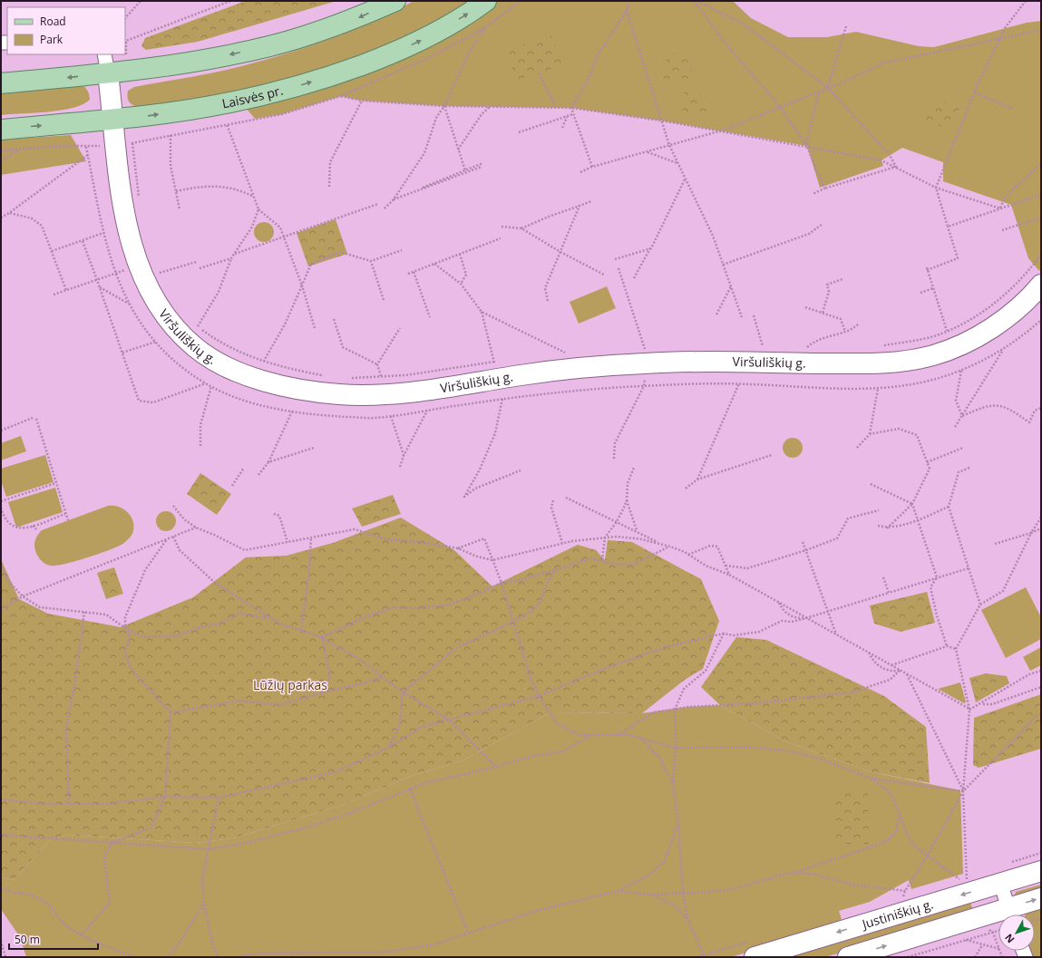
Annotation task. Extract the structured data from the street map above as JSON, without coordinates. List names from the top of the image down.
{
  "streets": {
    "main road": ["Laisvės pr.", "Viršuliškių g.", "Justiniškių g."]
  },
  "crossings": [
    ["Laisvės pr.", "Viršuliškių g."]
  ],
  "parks": ["Lūžių parkas"],
  "legend": ["Road", "Park"],
  "scale_bar": "50 m",
  "north": "bottom left"
}
